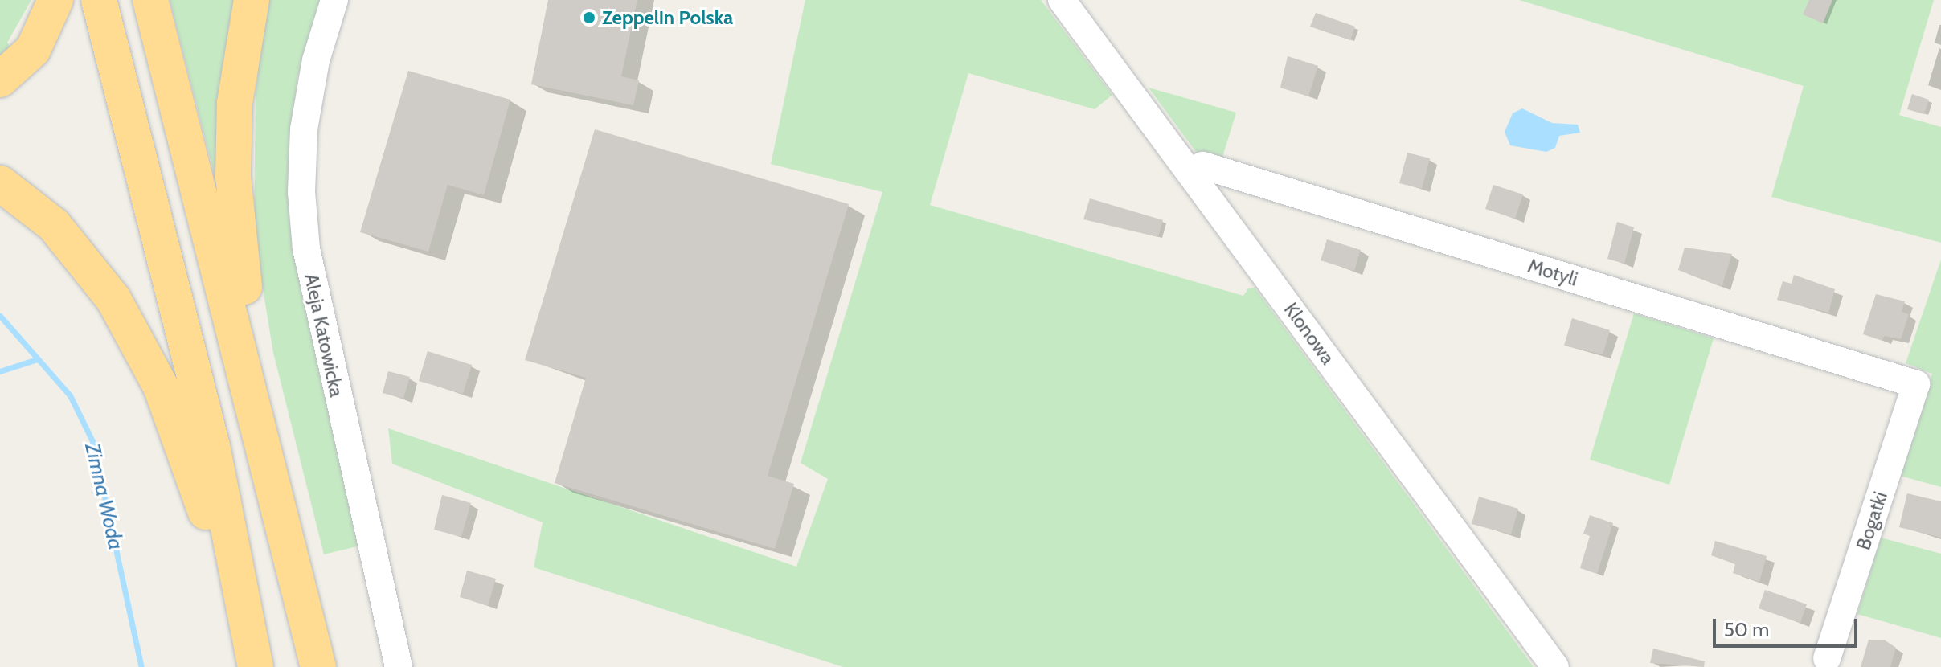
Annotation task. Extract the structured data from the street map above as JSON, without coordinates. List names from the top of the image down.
{
  "streets": {
    "street": [
      "Motyli",
      "Klonowa",
      "Aleja Katowicka",
      "Bogatki"
    ]
  },
  "crossings": [
    ["Motyli", "Klonowa"],
    ["Motyli", "Bogatki"]
  ],
  "water": ["Zimna Woda"],
  "places": ["Zeppelin Polska"],
  "scale_bar": "50 m"
}
